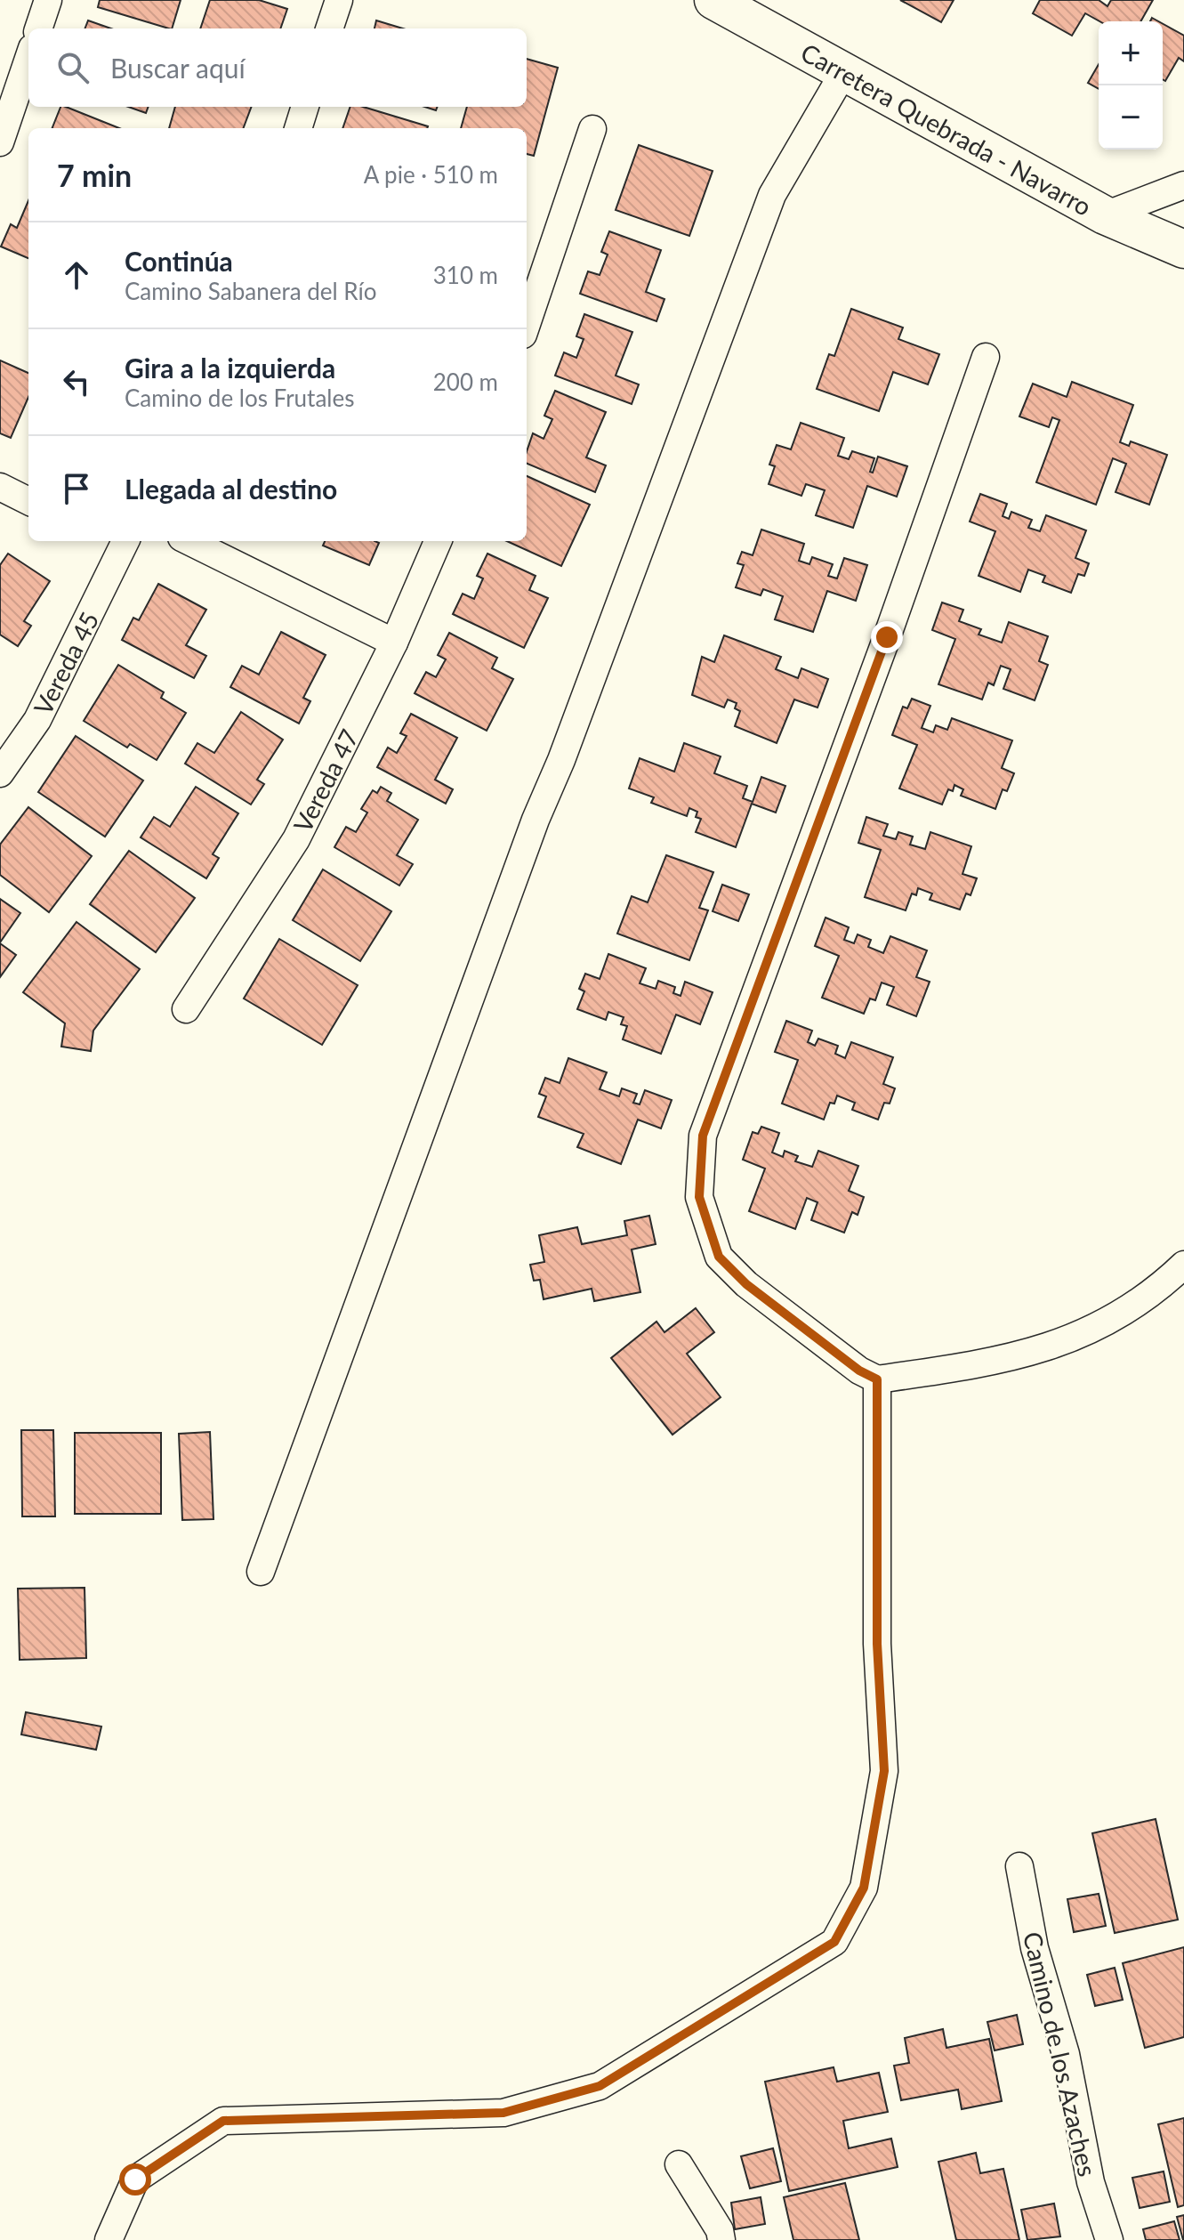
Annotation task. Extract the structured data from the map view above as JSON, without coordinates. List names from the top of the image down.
{
  "streets": {
    "street": [
      "Carretera Quebrada - Navarro",
      "Vereda 45",
      "Vereda 47",
      "Camino de los Azaches"
    ]
  },
  "page": {
    "map_buttons": ["+", "−"],
    "search": "Buscar aquí",
    "heading": ["7 min", "A pie · 510 m"],
    "list": [
      ["Continúa", "Camino Sabanera del Río", "310 m"],
      ["Gira a la izquierda", "Camino de los Frutales", "200 m"],
      "Llegada al destino"
    ]
  }
}
